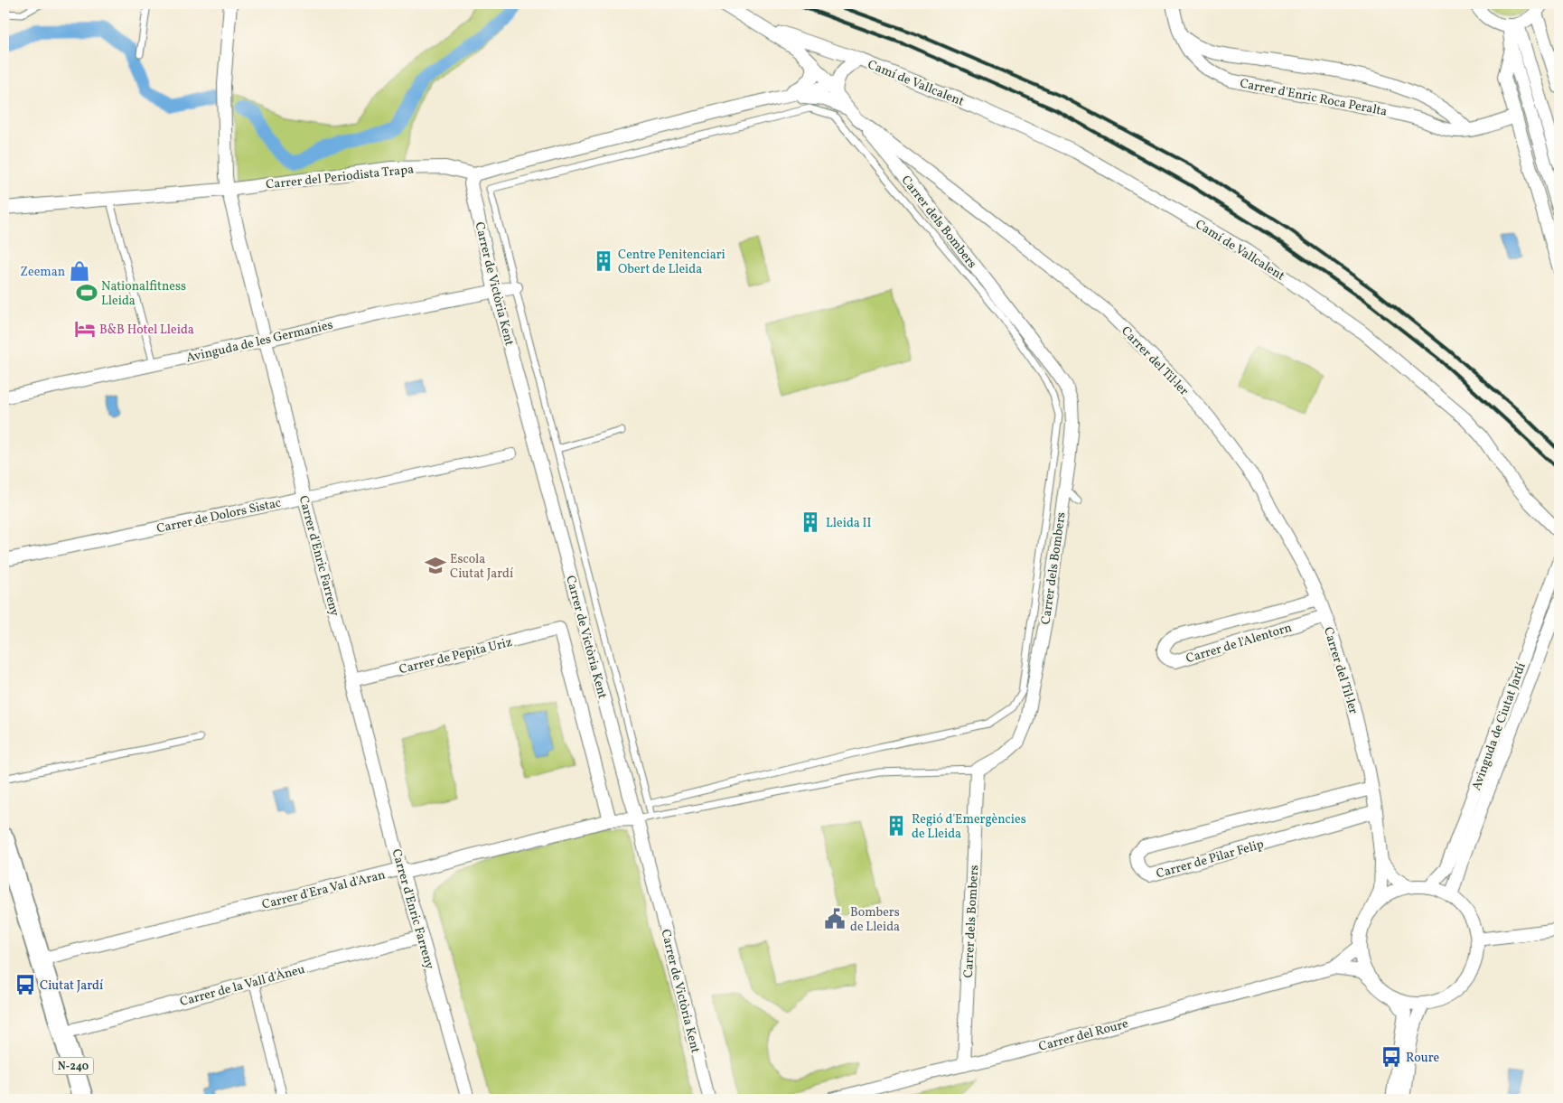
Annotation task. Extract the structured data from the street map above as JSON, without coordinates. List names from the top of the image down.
{
  "streets": {
    "main road": ["N-240"],
    "street": [
      "Camí de Vallcalent",
      "Carrer d'Enric Roca Peralta",
      "Carrer del Periodista Trapa",
      "Carrer dels Bombers",
      "Carrer de Victòria Kent",
      "Avinguda de les Germanies",
      "Carrer del Til·ler",
      "Carrer de Dolors Sistac",
      "Carrer d'Enric Farreny",
      "Carrer de l'Alentorn",
      "Carrer de Pepita Uriz",
      "Avinguda de Ciutat Jardí",
      "Carrer de Pilar Felip",
      "Carrer d'Era Val d'Aran",
      "Carrer de la Vall d'Àneu",
      "Carrer del Roure"
    ]
  },
  "crossings": [
    ["Camí de Vallcalent", "Carrer del Periodista Trapa"],
    ["Camí de Vallcalent", "Carrer del Til·ler"],
    ["Carrer del Periodista Trapa", "Carrer de Victòria Kent"],
    ["Carrer del Periodista Trapa", "Carrer del Til·ler"],
    ["Carrer del Periodista Trapa", "Carrer d'Enric Farreny"],
    ["Carrer dels Bombers", "Carrer del Til·ler"],
    ["Carrer dels Bombers", "Carrer d'Era Val d'Aran"],
    ["Carrer dels Bombers", "Carrer del Roure"],
    ["Carrer de Victòria Kent", "Avinguda de les Germanies"],
    ["Carrer de Victòria Kent", "Carrer de Pepita Uriz"],
    ["Carrer de Victòria Kent", "Carrer d'Era Val d'Aran"],
    ["Avinguda de les Germanies", "Carrer d'Enric Farreny"],
    ["Carrer del Til·ler", "Carrer de l'Alentorn"],
    ["Carrer del Til·ler", "Avinguda de Ciutat Jardí"],
    ["Carrer del Til·ler", "Carrer de Pilar Felip"],
    ["Carrer del Til·ler", "Carrer del Roure"],
    ["Carrer de Dolors Sistac", "Carrer d'Enric Farreny"],
    ["Carrer d'Enric Farreny", "Carrer de Pepita Uriz"],
    ["Carrer d'Enric Farreny", "Carrer d'Era Val d'Aran"],
    ["Carrer d'Enric Farreny", "Carrer de la Vall d'Àneu"],
    ["Avinguda de Ciutat Jardí", "Carrer del Roure"],
    ["Carrer d'Era Val d'Aran", "N-240"],
    ["Carrer de la Vall d'Àneu", "N-240"]
  ],
  "places": {
    "building": ["Centre Penitenciari Obert de Lleida", "Lleida II", "Regió d'Emergències de Lleida"],
    "shop": ["Zeeman"],
    "sports": ["Nationalfitness Lleida"],
    "hotel": ["B&B Hotel Lleida"],
    "school or university": ["Escola Ciutat Jardí"],
    "public building": ["Bombers de Lleida"],
    "bus stop": ["Ciutat Jardí", "Roure"]
  }
}
